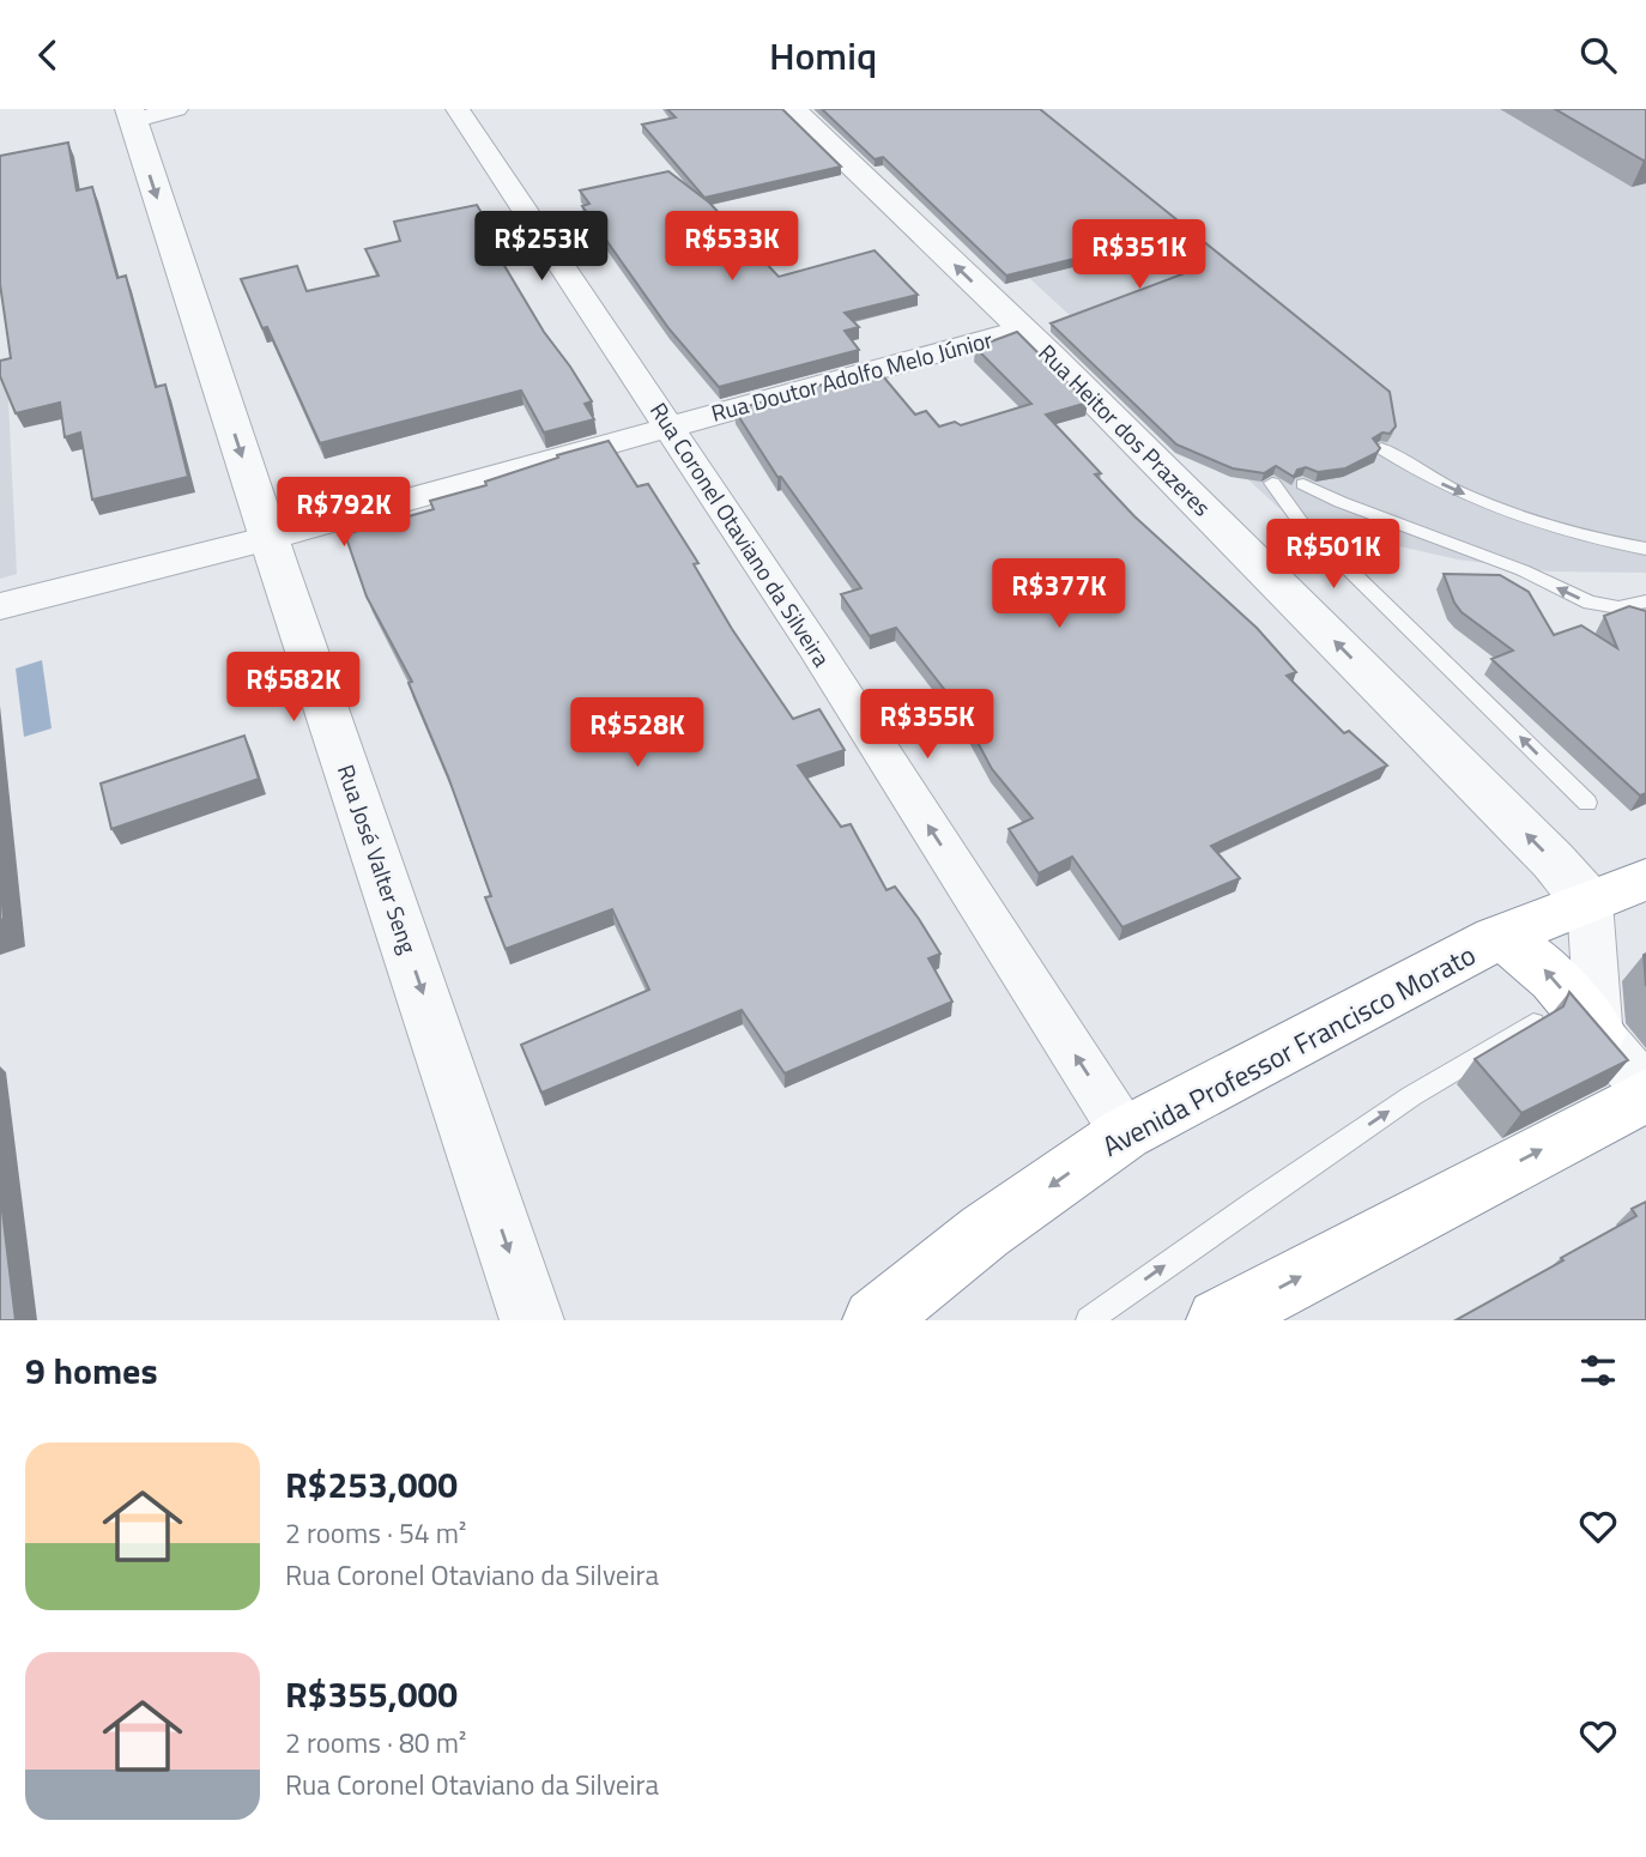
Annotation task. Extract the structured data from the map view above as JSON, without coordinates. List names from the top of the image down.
{
  "streets": {
    "highway": ["Avenida Professor Francisco Morato"],
    "street": [
      "Rua Doutor Adolfo Melo Júnior",
      "Rua Heitor dos Prazeres",
      "Rua Coronel Otaviano da Silveira",
      "Rua José Valter Seng"
    ]
  },
  "crossings": [
    ["Rua Doutor Adolfo Melo Júnior", "Rua Heitor dos Prazeres"],
    ["Rua Doutor Adolfo Melo Júnior", "Rua Coronel Otaviano da Silveira"],
    ["Rua Doutor Adolfo Melo Júnior", "Rua José Valter Seng"],
    ["Rua Heitor dos Prazeres", "Avenida Professor Francisco Morato"],
    ["Rua Coronel Otaviano da Silveira", "Avenida Professor Francisco Morato"]
  ],
  "one_way": [
    "Rua Heitor dos Prazeres",
    "Rua Coronel Otaviano da Silveira",
    "Rua José Valter Seng",
    "Avenida Professor Francisco Morato"
  ],
  "page": {
    "header": "Homiq",
    "price": [
      "R$253K",
      "R$533K",
      "R$351K",
      "R$792K",
      "R$501K",
      "R$377K",
      "R$582K",
      "R$355K",
      "R$528K"
    ],
    "heading": "9 homes",
    "list": [
      {
        "name": "R$253,000",
        "note": "2 rooms · 54 m² · Rua Coronel Otaviano da Silveira"
      },
      {
        "name": "R$355,000",
        "note": "2 rooms · 80 m² · Rua Coronel Otaviano da Silveira"
      }
    ]
  }
}
